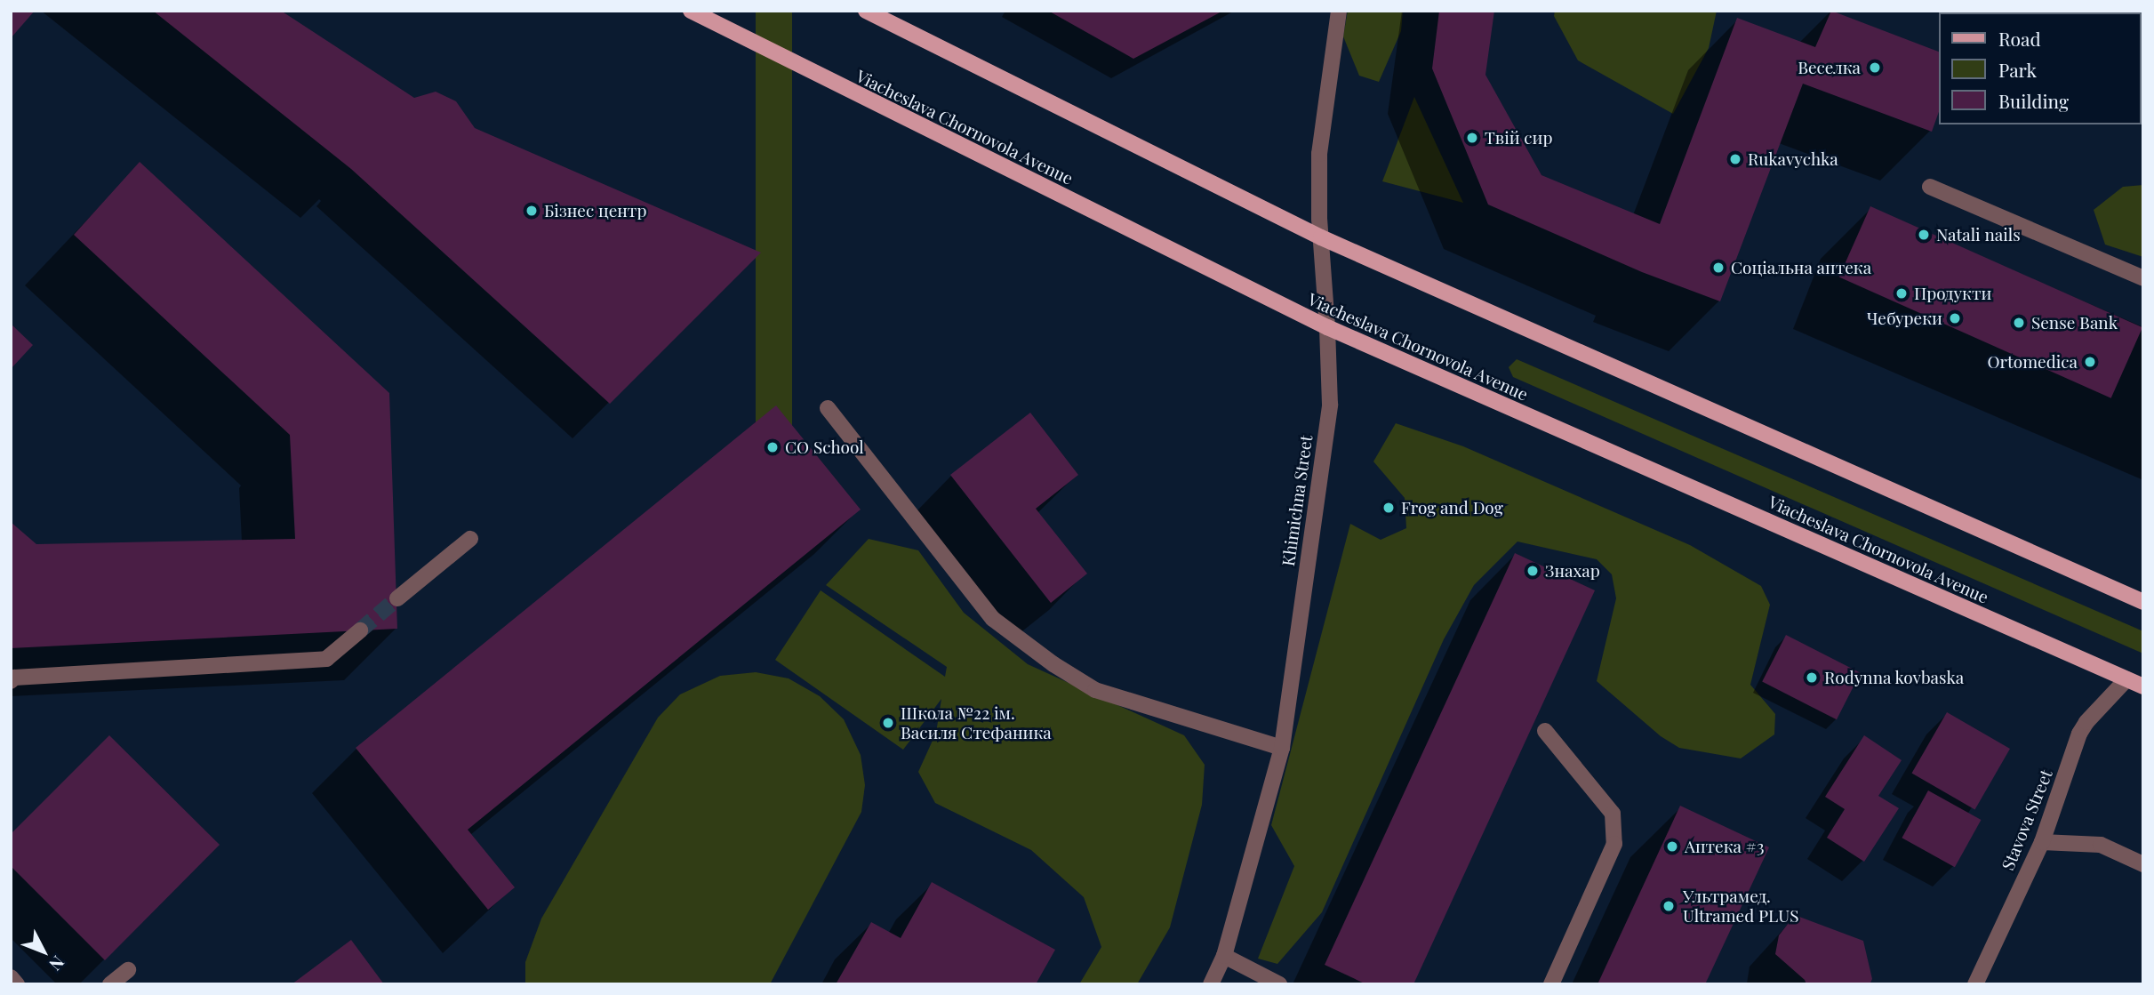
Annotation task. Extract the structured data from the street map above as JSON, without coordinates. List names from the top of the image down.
{
  "streets": {
    "main road": ["Viacheslava Chornovola Avenue"],
    "street": ["Khimichna Street", "Stavova Street"]
  },
  "crossings": [
    ["Viacheslava Chornovola Avenue", "Khimichna Street"],
    ["Viacheslava Chornovola Avenue", "Stavova Street"]
  ],
  "places": [
    "Веселка",
    "Твій сир",
    "Rukavychka",
    "Бізнес центр",
    "Natali nails",
    "Соціальна аптека",
    "Продукти",
    "Чебуреки",
    "Sense Bank",
    "Ortomedica",
    "CO School",
    "Frog and Dog",
    "Знахар",
    "Rodynna kovbaska",
    "Школа №22 ім. Василя Стефаника",
    "Аптека #3",
    "Ультрамед. Ultramed PLUS"
  ],
  "legend": ["Road", "Park", "Building"],
  "north": "bottom right"
}
